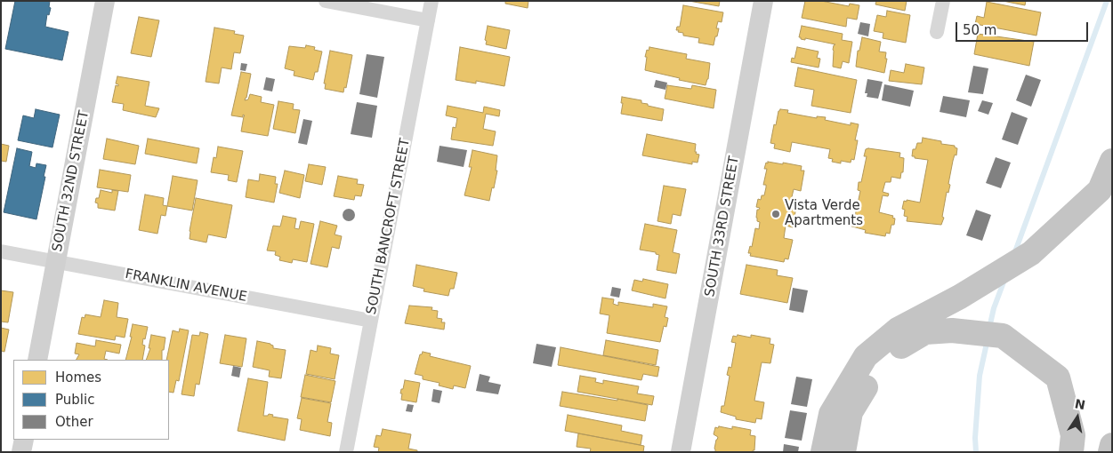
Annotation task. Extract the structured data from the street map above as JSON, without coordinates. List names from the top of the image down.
{
  "streets": {
    "street": [
      "SOUTH 32ND STREET",
      "SOUTH BANCROFT STREET",
      "SOUTH 33RD STREET",
      "FRANKLIN AVENUE"
    ]
  },
  "crossings": [
    ["SOUTH 32ND STREET", "FRANKLIN AVENUE"],
    ["SOUTH BANCROFT STREET", "FRANKLIN AVENUE"]
  ],
  "places": ["Vista Verde Apartments"],
  "legend": ["Homes", "Public", "Other"],
  "scale_bar": "50 m",
  "north": "top"
}
